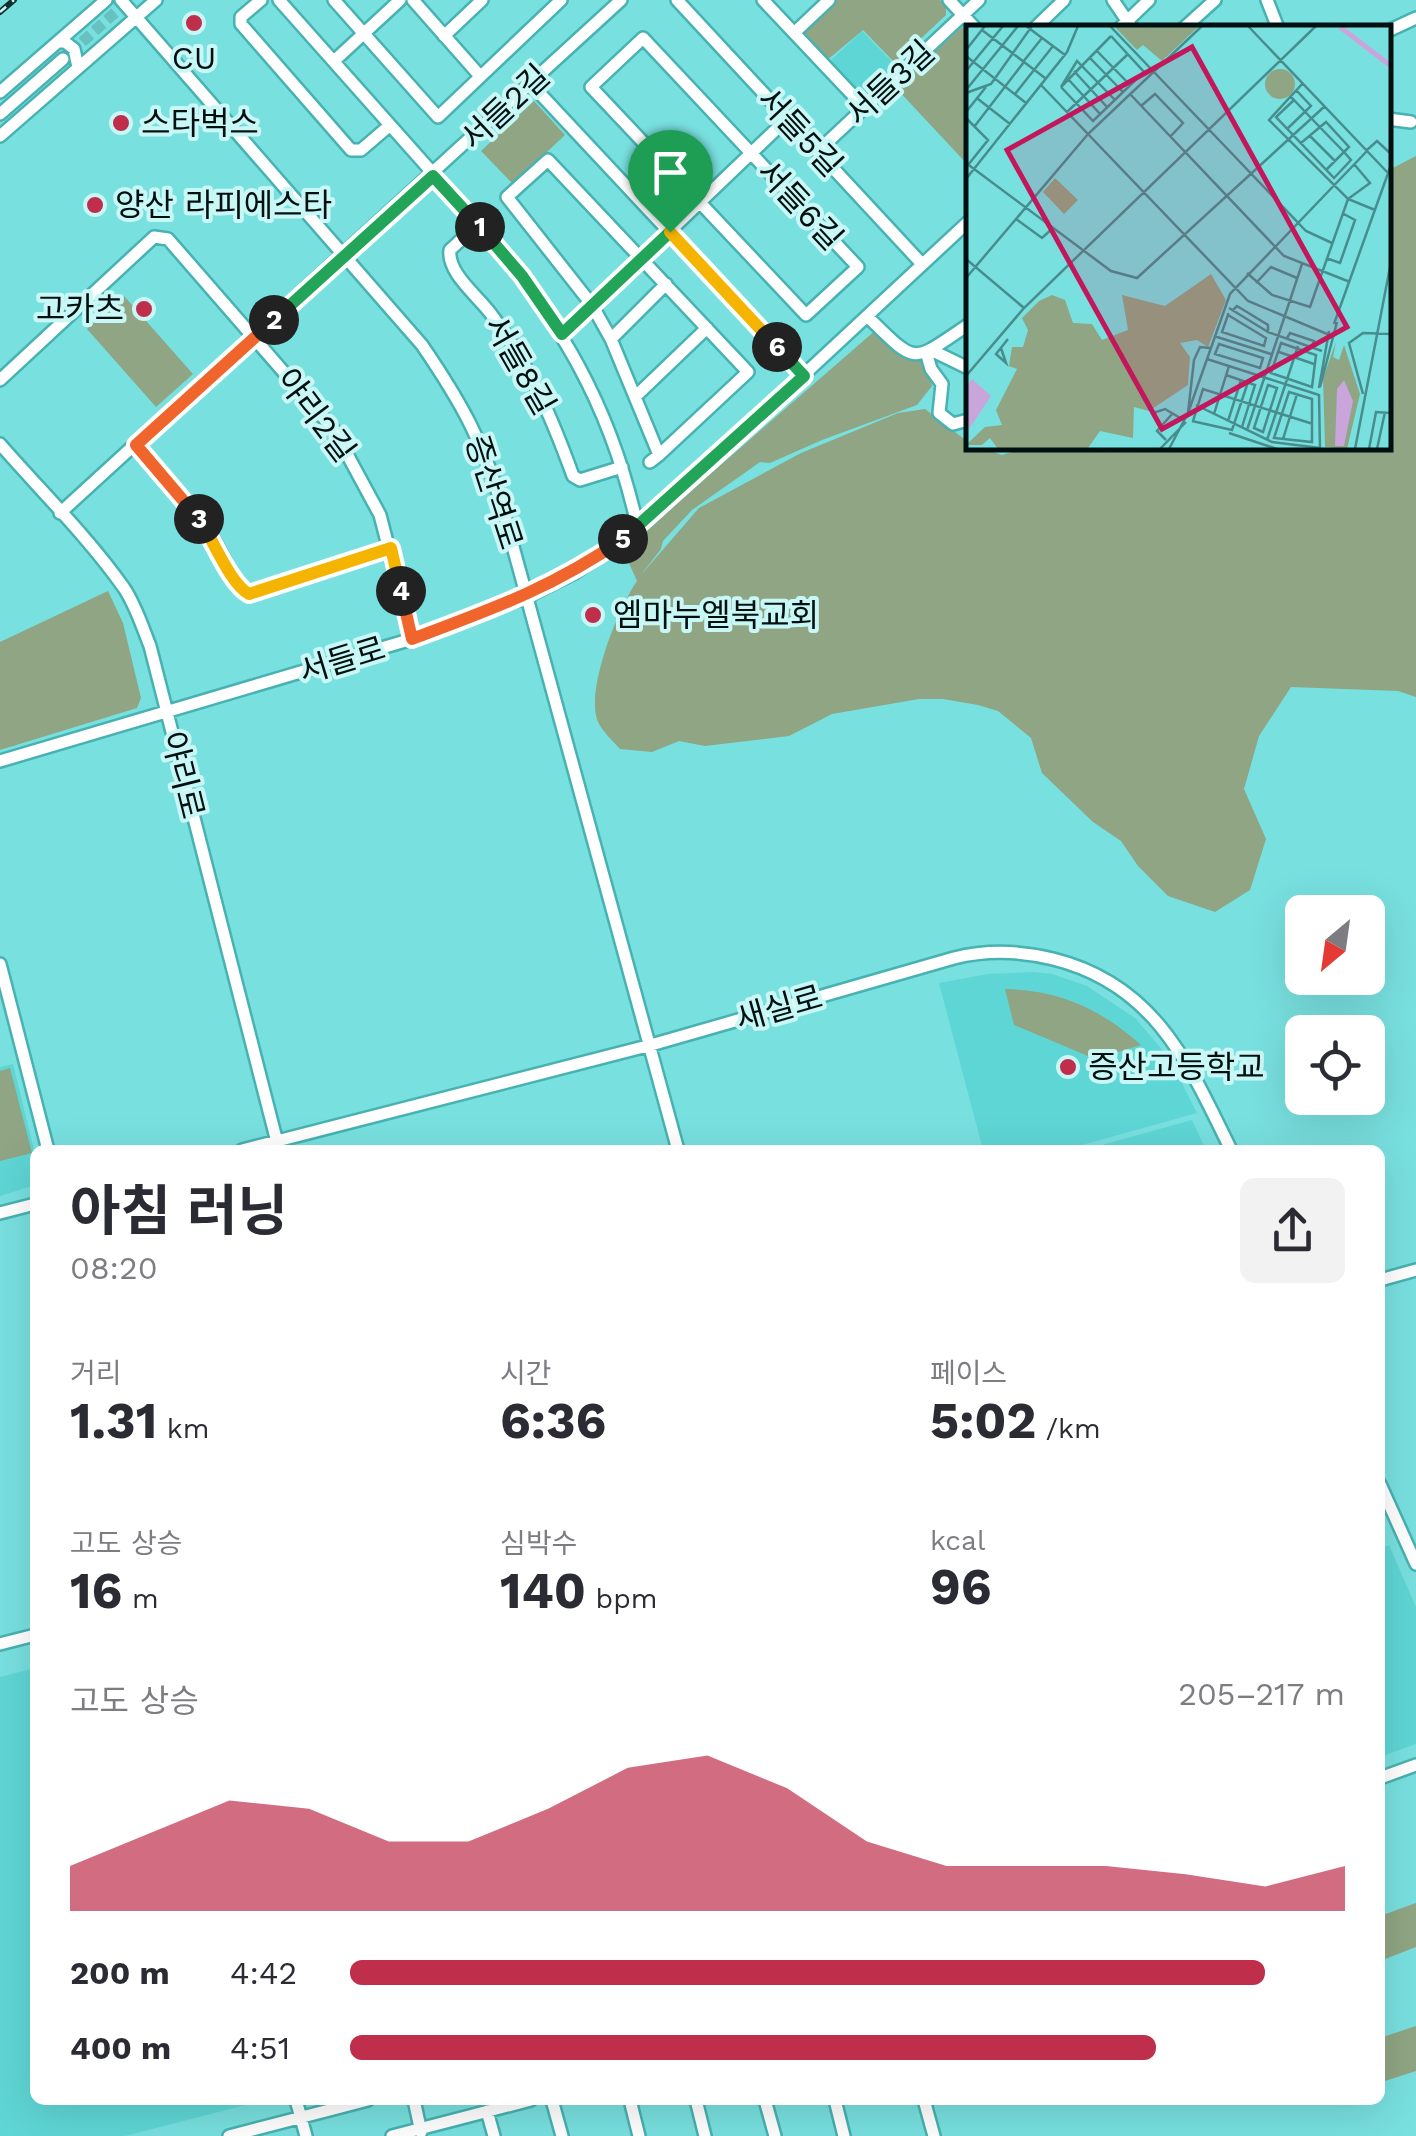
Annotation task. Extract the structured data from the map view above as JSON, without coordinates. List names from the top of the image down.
{
  "streets": {
    "street": [
      "서들3길",
      "서들2길",
      "서들5길",
      "서들6길",
      "서들8길",
      "야리2길",
      "증산역로",
      "서들로",
      "야리로",
      "새실로"
    ]
  },
  "crossings": [
    ["서들3길", "서들5길"],
    ["서들2길", "서들8길"],
    ["서들2길", "야리2길"],
    ["서들2길", "증산역로"],
    ["서들2길", "야리로"],
    ["서들5길", "서들6길"],
    ["서들5길", "서들로"],
    ["서들6길", "서들8길"],
    ["서들8길", "서들로"],
    ["야리2길", "서들로"],
    ["증산역로", "서들로"],
    ["증산역로", "새실로"],
    ["서들로", "야리로"]
  ],
  "places": [
    "CU",
    "스타벅스",
    "양산 라피에스타",
    "고카츠",
    "엠마누엘북교회",
    "증산고등학교"
  ],
  "north": "bottom left",
  "page": {
    "pins": [
      "1",
      "2",
      "6",
      "3",
      "5",
      "4"
    ],
    "heading": ["아침 러닝", "08:20"],
    "stats": [
      ["거리", "1.31 km"],
      ["시간", "6:36"],
      ["페이스", "5:02 /km"],
      ["고도 상승", "16 m"],
      ["심박수", "140 bpm"],
      ["kcal", "96"]
    ],
    "chart": ["고도 상승", "205–217 m"],
    "list": [
      {
        "name": "200 m",
        "note": "4:42"
      },
      {
        "name": "400 m",
        "note": "4:51"
      }
    ]
  }
}
